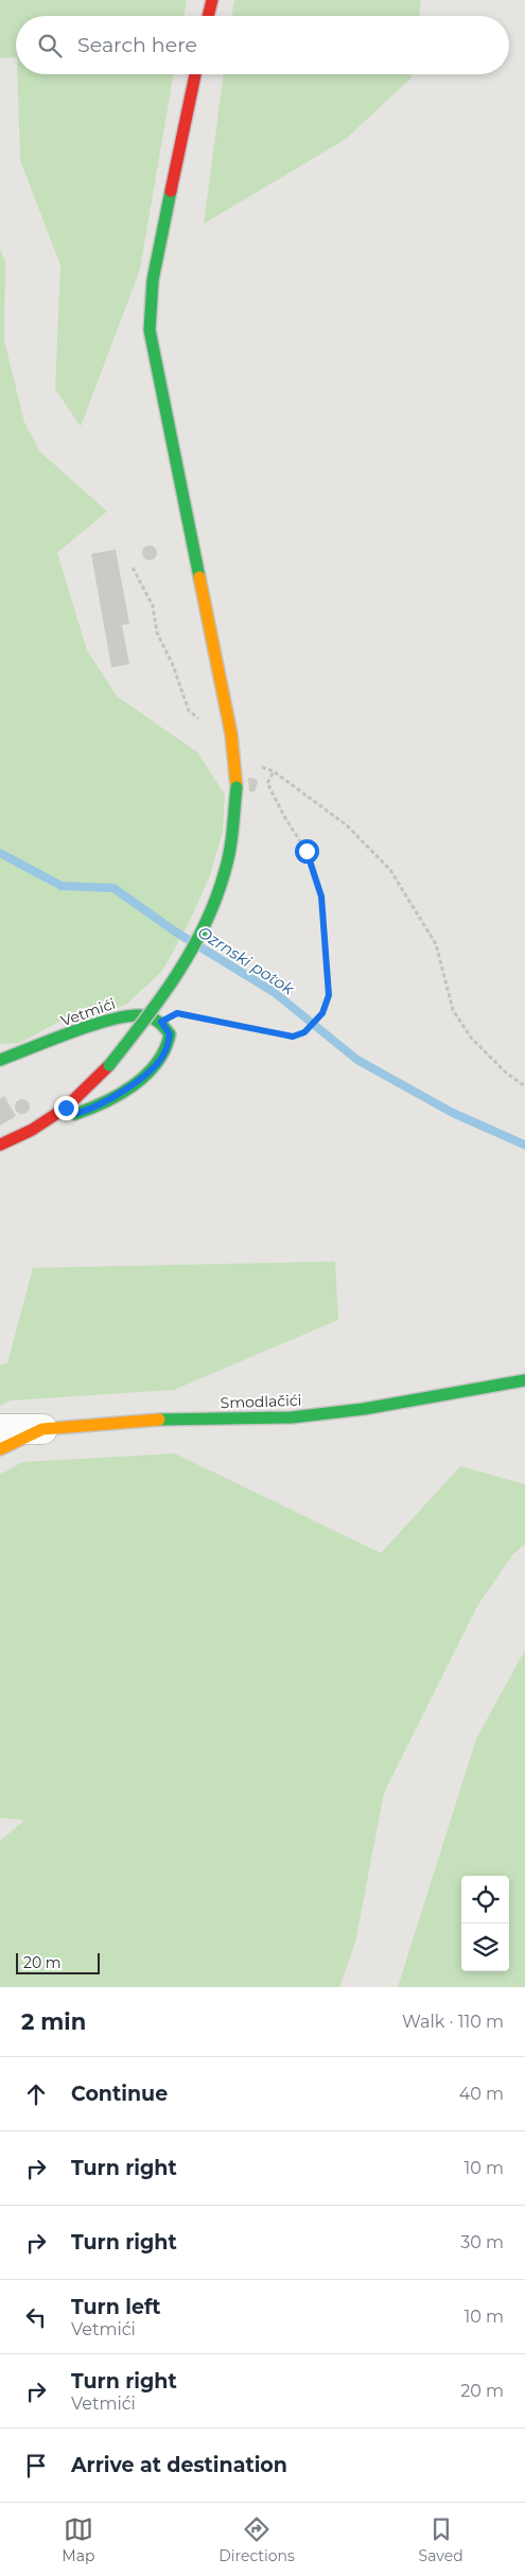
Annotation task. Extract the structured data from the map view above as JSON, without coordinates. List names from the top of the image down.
{
  "streets": {
    "street": ["Vetmići", "Smodlačići"]
  },
  "water": ["Ozrnski potok"],
  "scale_bar": "20 m",
  "page": {
    "search": "Search here",
    "scale": "20 m",
    "heading": ["2 min", "Walk · 110 m"],
    "list": [
      ["Continue", "40 m"],
      ["Turn right", "10 m"],
      ["Turn right", "30 m"],
      ["Turn left", "Vetmići", "10 m"],
      ["Turn right", "Vetmići", "20 m"],
      "Arrive at destination"
    ],
    "nav": ["Map", "Directions", "Saved"]
  }
}
